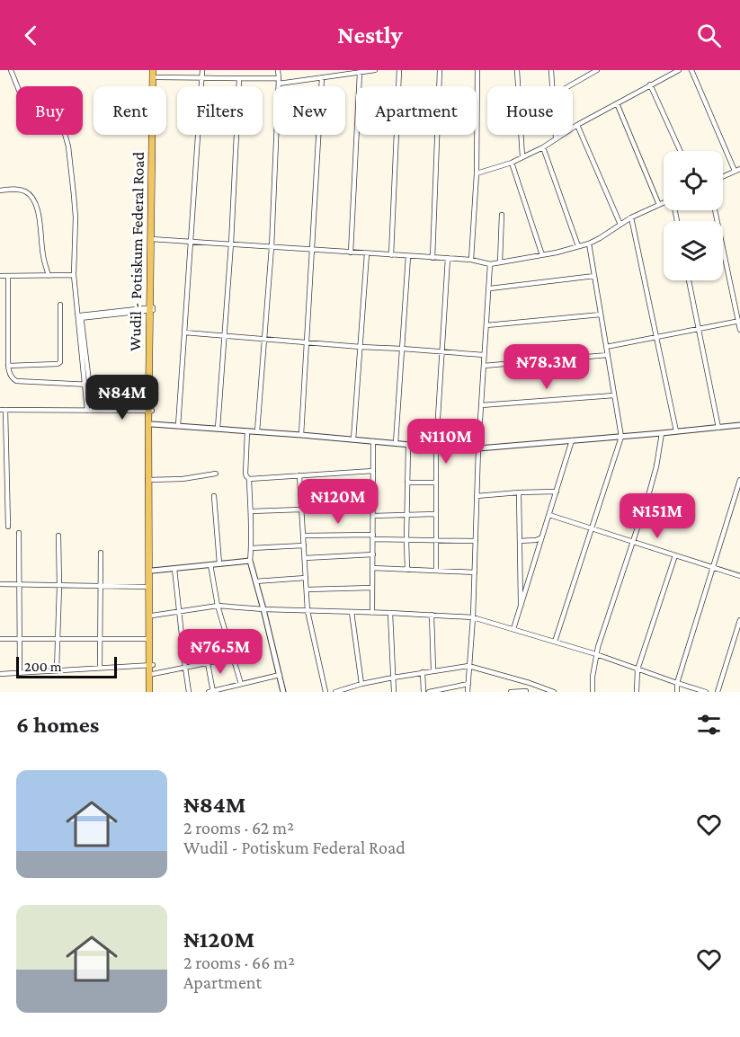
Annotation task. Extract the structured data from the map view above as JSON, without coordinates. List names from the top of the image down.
{
  "streets": {
    "main road": ["Wudil - Potiskum Federal Road"]
  },
  "scale_bar": "200 m",
  "page": {
    "header": "Nestly",
    "chip": [
      "Buy",
      "Rent",
      "Filters",
      "New",
      "Apartment",
      "House"
    ],
    "price": [
      "₦78.3M",
      "₦84M",
      "₦110M",
      "₦120M",
      "₦151M",
      "₦76.5M"
    ],
    "scale": "200 m",
    "heading": "6 homes",
    "list": [
      {
        "name": "₦84M",
        "note": "2 rooms · 62 m² · Wudil - Potiskum Federal Road"
      },
      {
        "name": "₦120M",
        "note": "2 rooms · 66 m² · Apartment"
      }
    ]
  }
}
